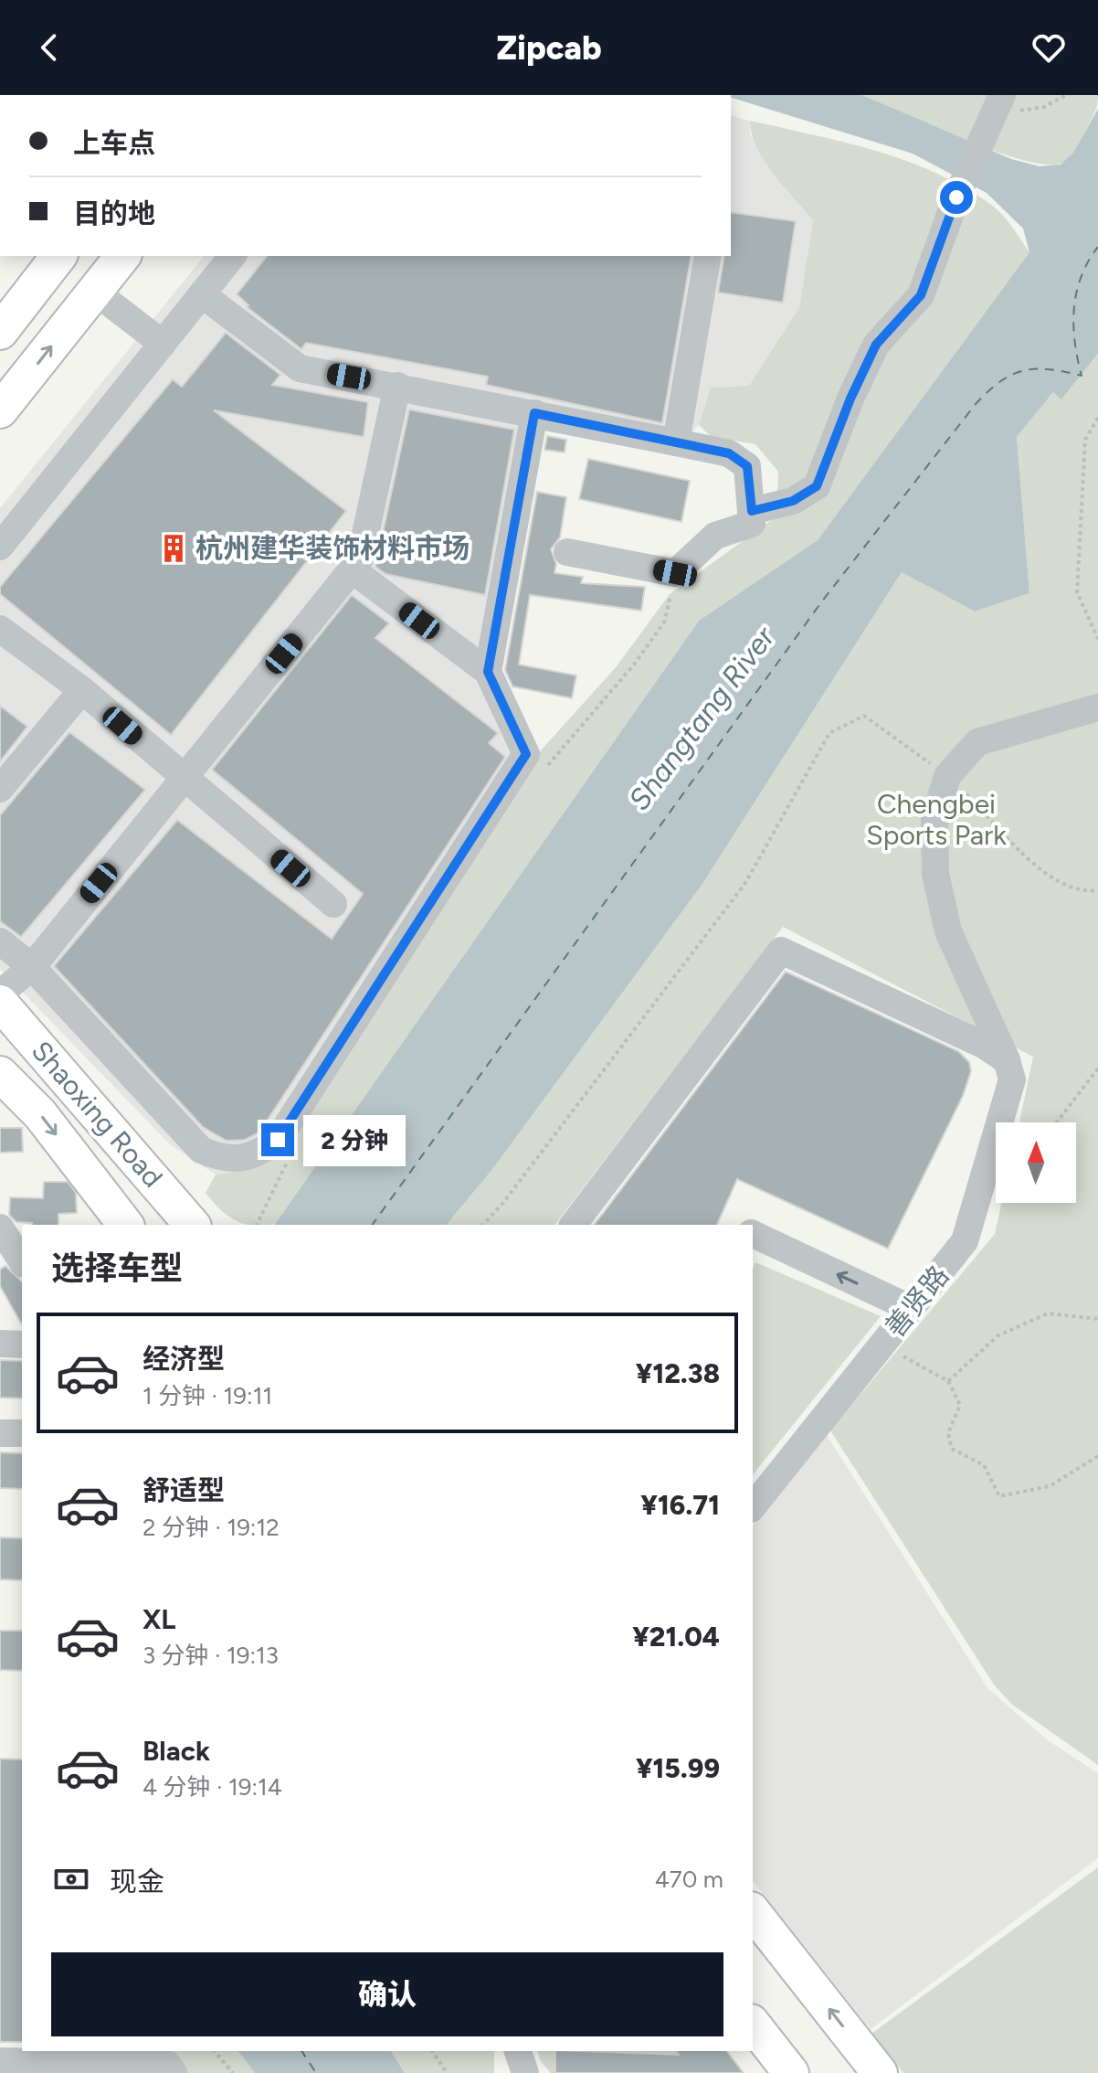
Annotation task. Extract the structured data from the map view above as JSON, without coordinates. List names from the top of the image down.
{
  "streets": {
    "main road": ["Shaoxing Road"],
    "street": ["善贤路"]
  },
  "water": ["Shangtang River"],
  "parks": ["Chengbei Sports Park"],
  "places": {
    "building": ["杭州建华装饰材料市场"]
  },
  "north": "top",
  "page": {
    "header": "Zipcab",
    "banner": ["上车点", "目的地"],
    "bubble": "2 分钟",
    "heading": "选择车型",
    "list": [
      {
        "name": "经济型",
        "note": "1 分钟 · 19:11",
        "value": "¥12.38"
      },
      {
        "name": "舒适型",
        "note": "2 分钟 · 19:12",
        "value": "¥16.71"
      },
      {
        "name": "XL",
        "note": "3 分钟 · 19:13",
        "value": "¥21.04"
      },
      {
        "name": "Black",
        "note": "4 分钟 · 19:14",
        "value": "¥15.99"
      }
    ],
    "pay": ["现金", "470 m"],
    "buttons": "确认"
  }
}
